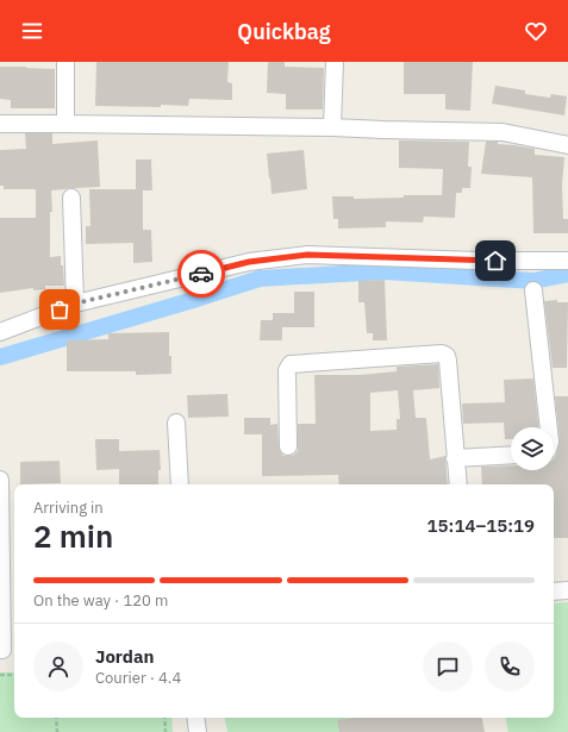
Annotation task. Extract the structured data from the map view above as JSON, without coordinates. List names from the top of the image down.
{
  "page": {
    "header": "Quickbag",
    "heading": ["2 min", "Arriving in", "15:14–15:19"],
    "panel": ["Jordan", "Courier · 4.4"],
    "bar": "On the way · 120 m"
  }
}
